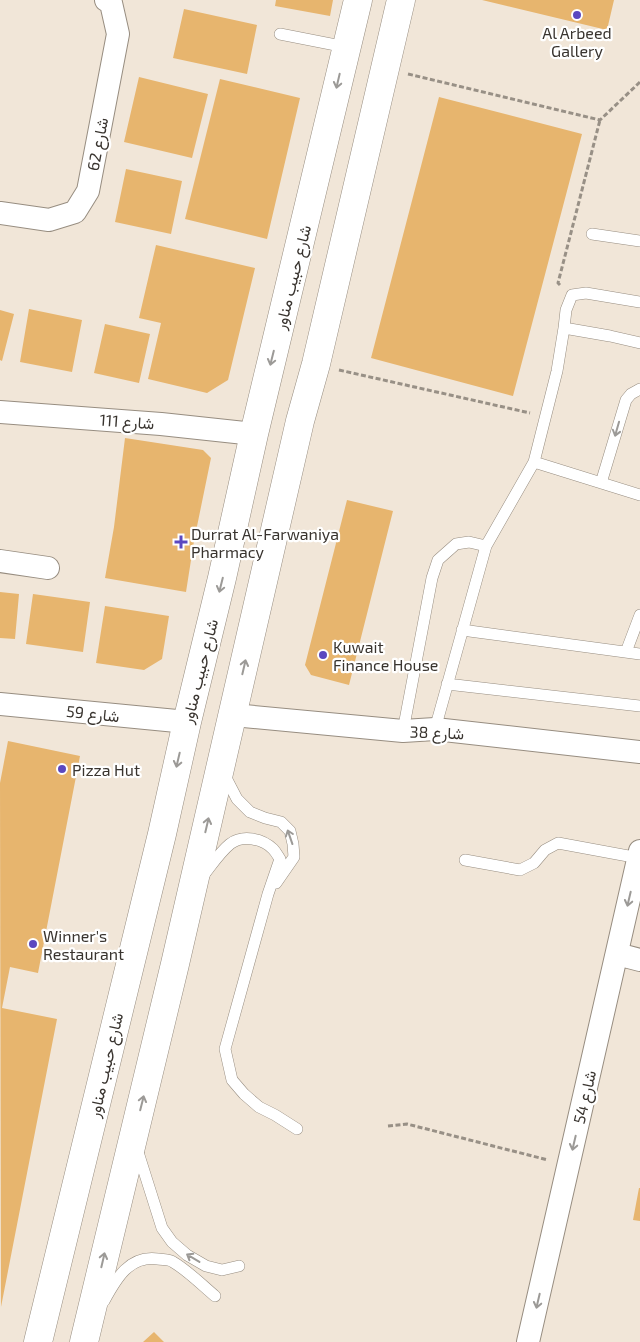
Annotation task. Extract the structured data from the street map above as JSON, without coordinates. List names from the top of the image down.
{
  "streets": {
    "street": [
      "شارع 62",
      "شارع حبيب مناور",
      "شارع 111",
      "شارع 59",
      "شارع 38",
      "شارع 54"
    ]
  },
  "crossings": [
    ["شارع حبيب مناور", "شارع 111"],
    ["شارع حبيب مناور", "شارع 59"]
  ],
  "one_way": ["شارع 54"],
  "places": {
    "other": [
      "Al Arbeed Gallery",
      "Kuwait Finance House",
      "Pizza Hut",
      "Winner's Restaurant"
    ],
    "health": ["Durrat Al-Farwaniya Pharmacy"]
  }
}
